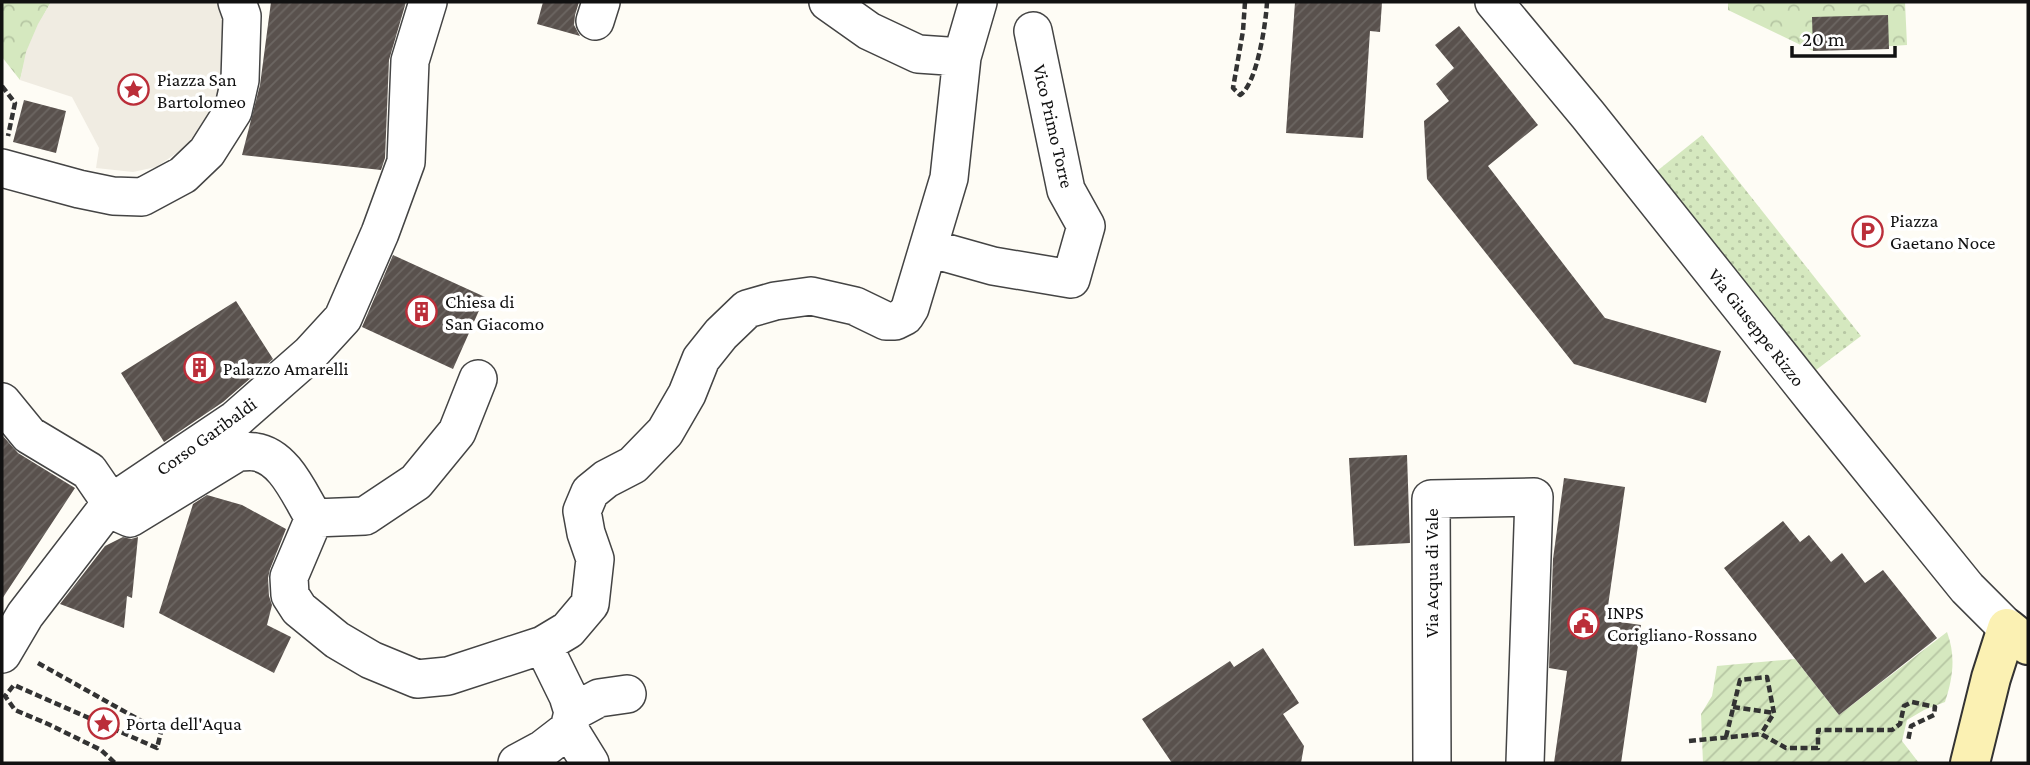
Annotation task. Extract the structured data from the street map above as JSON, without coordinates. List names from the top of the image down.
{
  "streets": {
    "street": [
      "Vico Primo Torre",
      "Via Giuseppe Rizzo",
      "Corso Garibaldi",
      "Via Acqua di Vale"
    ]
  },
  "places": {
    "place": ["Piazza San Bartolomeo", "Porta dell'Aqua"],
    "parking": ["Piazza Gaetano Noce"],
    "building": ["Chiesa di San Giacomo", "Palazzo Amarelli"],
    "public building": ["INPS Corigliano-Rossano"]
  },
  "scale_bar": "20 m"
}
